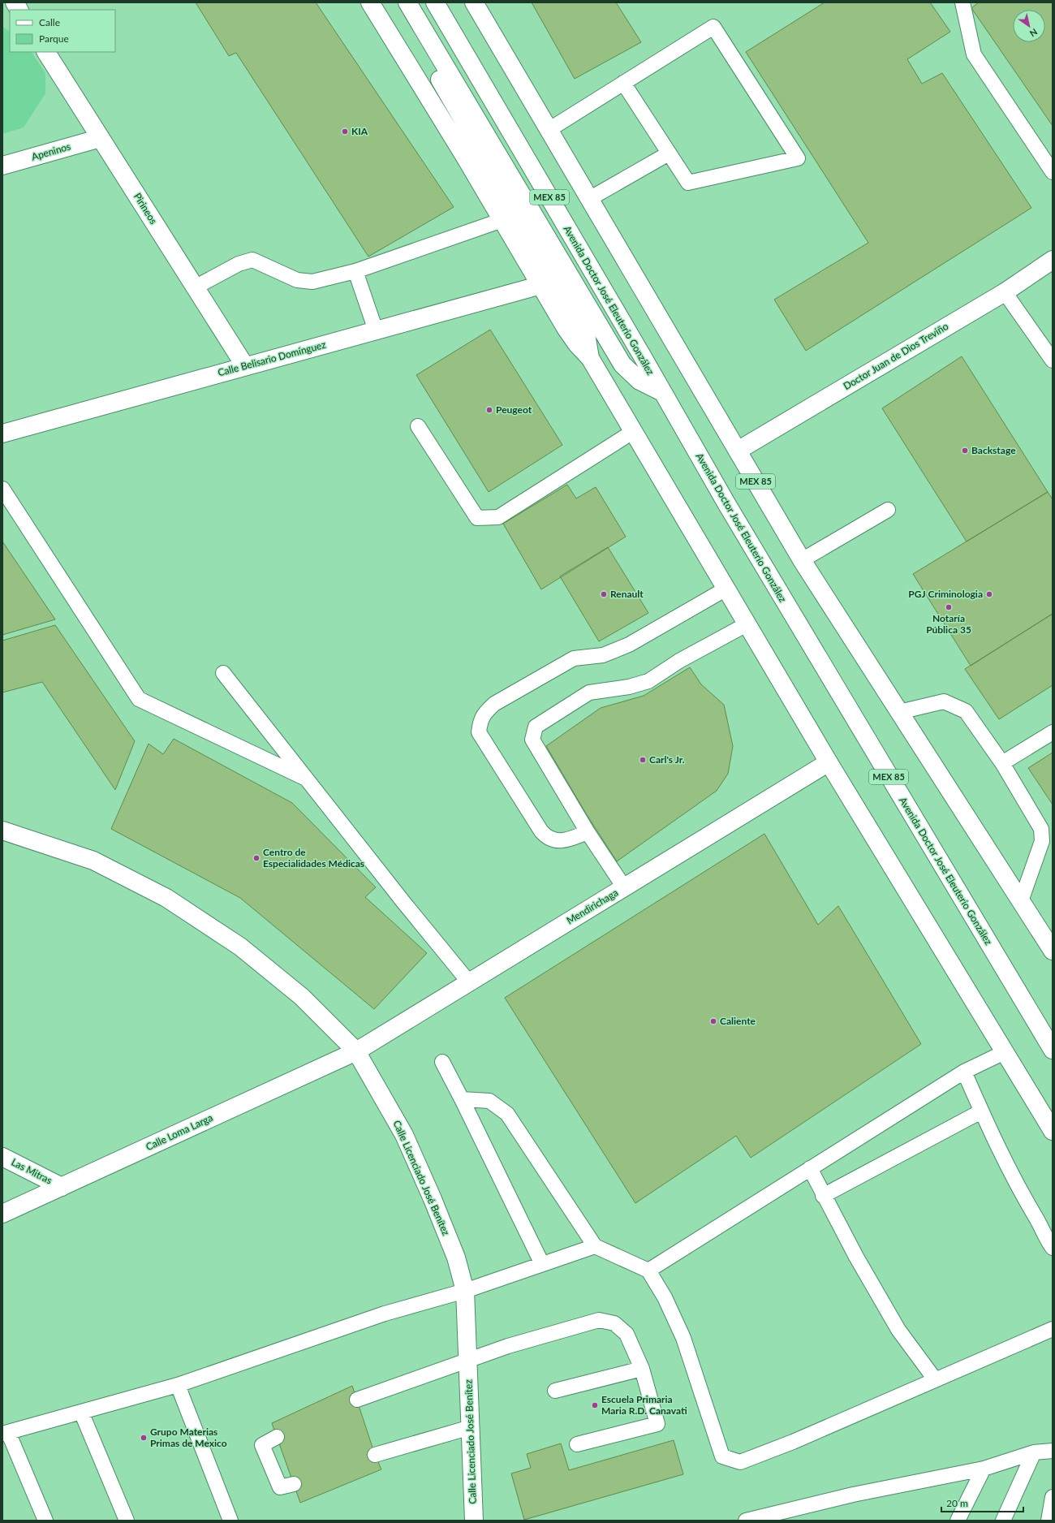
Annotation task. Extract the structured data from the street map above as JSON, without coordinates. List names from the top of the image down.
{
  "streets": {
    "main road": [
      "Apeninos",
      "MEX 85",
      "Pirineos",
      "Avenida Doctor José Eleuterio González",
      "Doctor Juan de Dios Treviño",
      "Calle Belisario Domínguez",
      "Mendirichaga",
      "Calle Loma Larga",
      "Las Mitras",
      "Calle Licenciado José Benítez"
    ]
  },
  "crossings": [
    ["Apeninos", "Pirineos"],
    ["MEX 85", "Doctor Juan de Dios Treviño"],
    ["Pirineos", "Calle Belisario Domínguez"],
    ["Mendirichaga", "Calle Loma Larga"],
    ["Mendirichaga", "Calle Licenciado José Benítez"],
    ["Calle Loma Larga", "Las Mitras"],
    ["Calle Loma Larga", "Calle Licenciado José Benítez"]
  ],
  "places": [
    "KIA",
    "Peugeot",
    "Backstage",
    "Renault",
    "PGJ Criminologia",
    "Notaría Pública 35",
    "Carl's Jr.",
    "Centro de Especialidades Médicas",
    "Caliente",
    "Escuela Primaria Maria R.D. Canavati",
    "Grupo Materias Primas de Mexico"
  ],
  "legend": ["Calle", "Parque"],
  "scale_bar": "20 m",
  "north": "bottom right"
}
